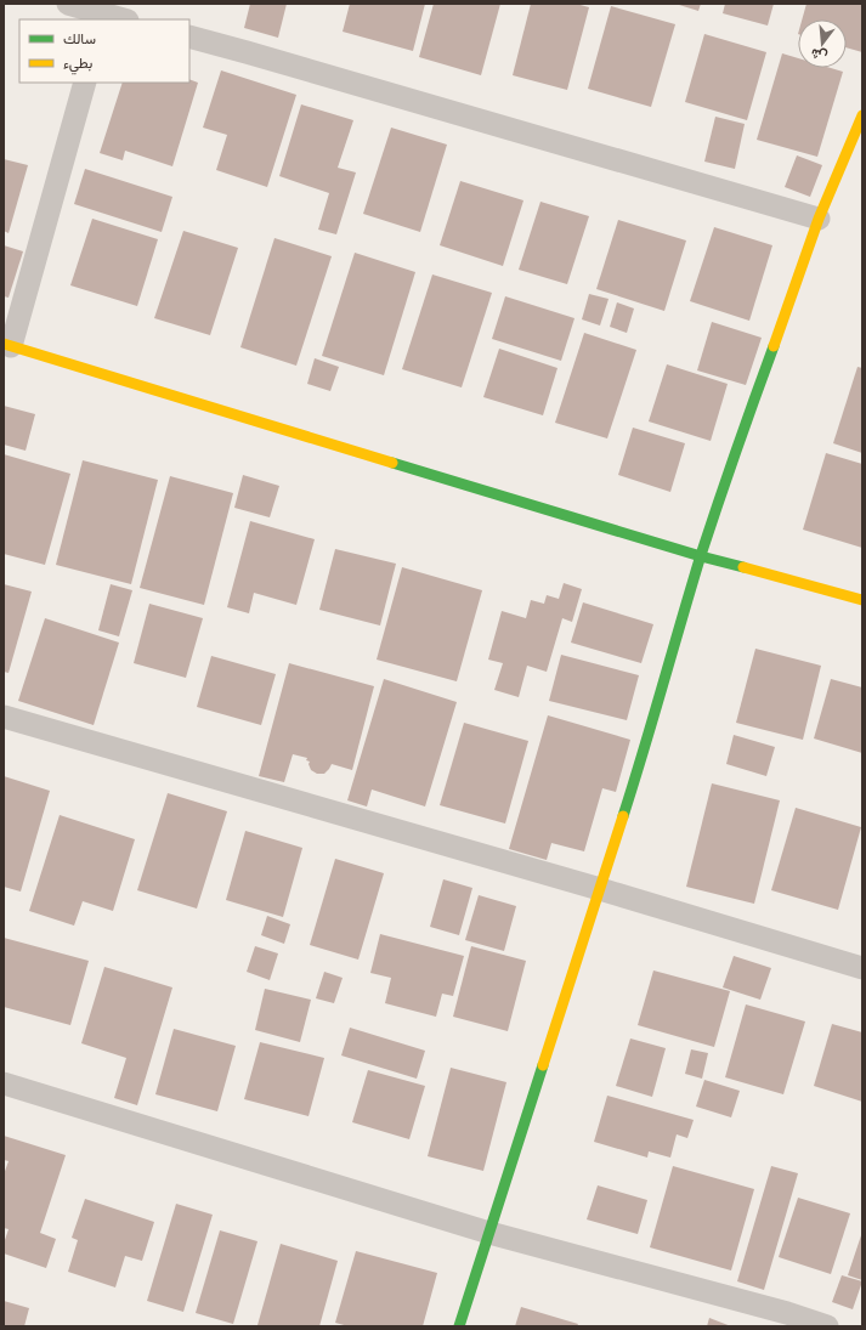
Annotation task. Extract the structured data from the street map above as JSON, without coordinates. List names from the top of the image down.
{
  "legend": ["سالك", "بطيء"],
  "north": "bottom"
}
